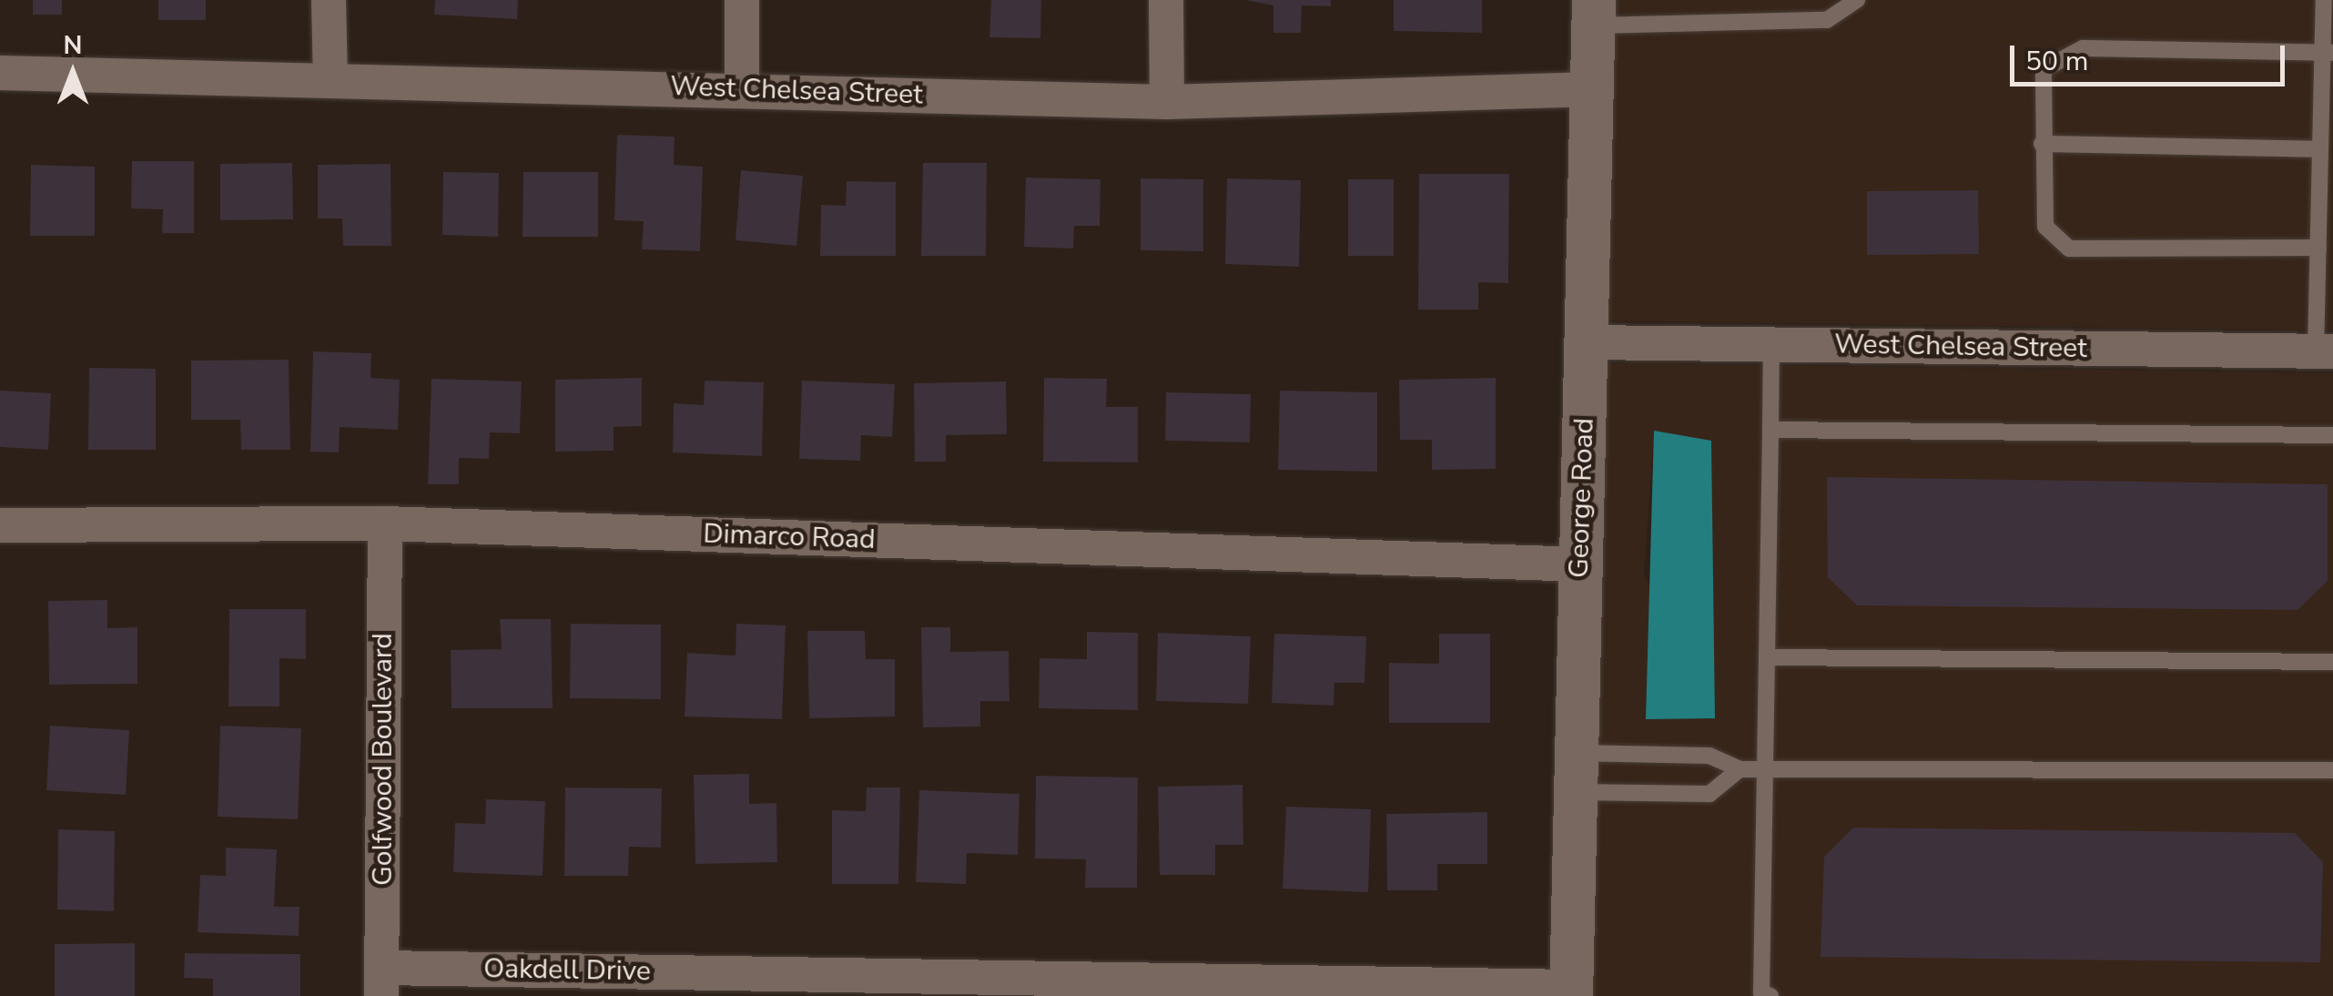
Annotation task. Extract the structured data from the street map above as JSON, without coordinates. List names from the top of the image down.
{
  "streets": {
    "street": [
      "West Chelsea Street",
      "George Road",
      "Dimarco Road",
      "Golfwood Boulevard",
      "Oakdell Drive"
    ]
  },
  "crossings": [
    ["West Chelsea Street", "George Road"],
    ["George Road", "Dimarco Road"],
    ["George Road", "Oakdell Drive"],
    ["Dimarco Road", "Golfwood Boulevard"],
    ["Golfwood Boulevard", "Oakdell Drive"]
  ],
  "scale_bar": "50 m",
  "north": "top"
}
